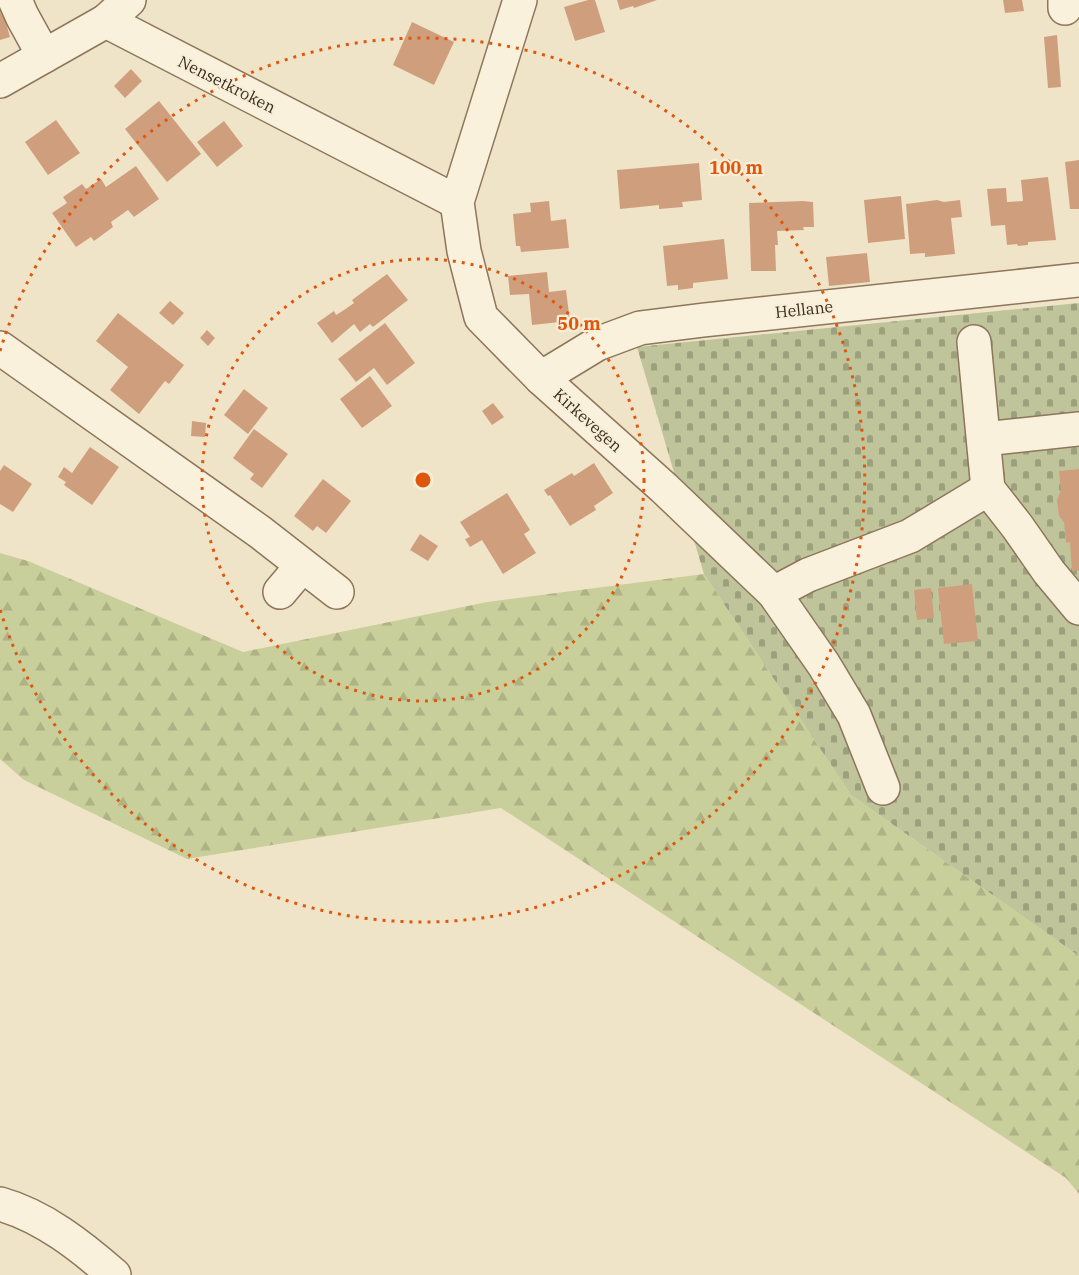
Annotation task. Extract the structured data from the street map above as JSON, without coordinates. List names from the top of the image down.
{
  "streets": {
    "street": ["Nensetkroken", "Hellane", "Kirkevegen"]
  },
  "crossings": [
    ["Nensetkroken", "Kirkevegen"],
    ["Hellane", "Kirkevegen"]
  ],
  "rings": ["100 m", "50 m"]
}
